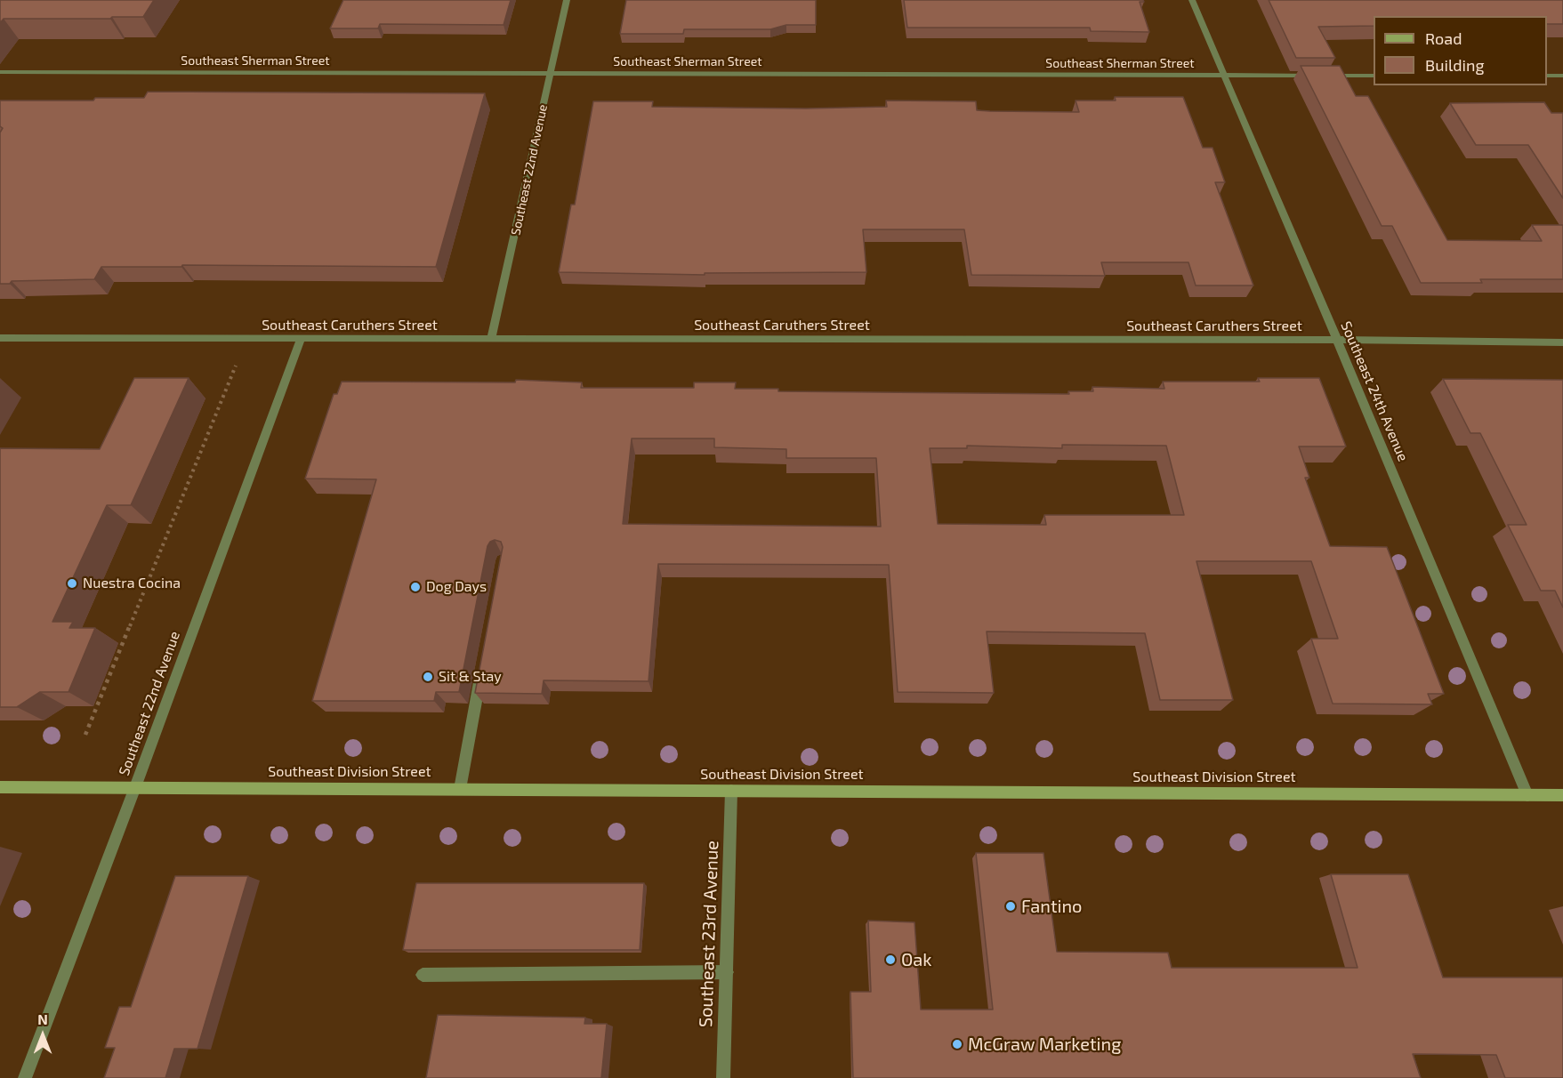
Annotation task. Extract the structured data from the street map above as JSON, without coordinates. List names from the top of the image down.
{
  "streets": {
    "main road": ["Southeast Division Street"],
    "street": [
      "Southeast Sherman Street",
      "Southeast 22nd Avenue",
      "Southeast Caruthers Street",
      "Southeast 24th Avenue",
      "Southeast 23rd Avenue"
    ]
  },
  "crossings": [
    ["Southeast Sherman Street", "Southeast 22nd Avenue"],
    ["Southeast Sherman Street", "Southeast 24th Avenue"],
    ["Southeast 22nd Avenue", "Southeast Caruthers Street"],
    ["Southeast 22nd Avenue", "Southeast Division Street"],
    ["Southeast Caruthers Street", "Southeast 24th Avenue"],
    ["Southeast 24th Avenue", "Southeast Division Street"],
    ["Southeast Division Street", "Southeast 23rd Avenue"]
  ],
  "places": [
    "Nuestra Cocina",
    "Dog Days",
    "Sit & Stay",
    "Fantino",
    "Oak",
    "McGraw Marketing"
  ],
  "legend": ["Road", "Building"],
  "north": "top"
}
